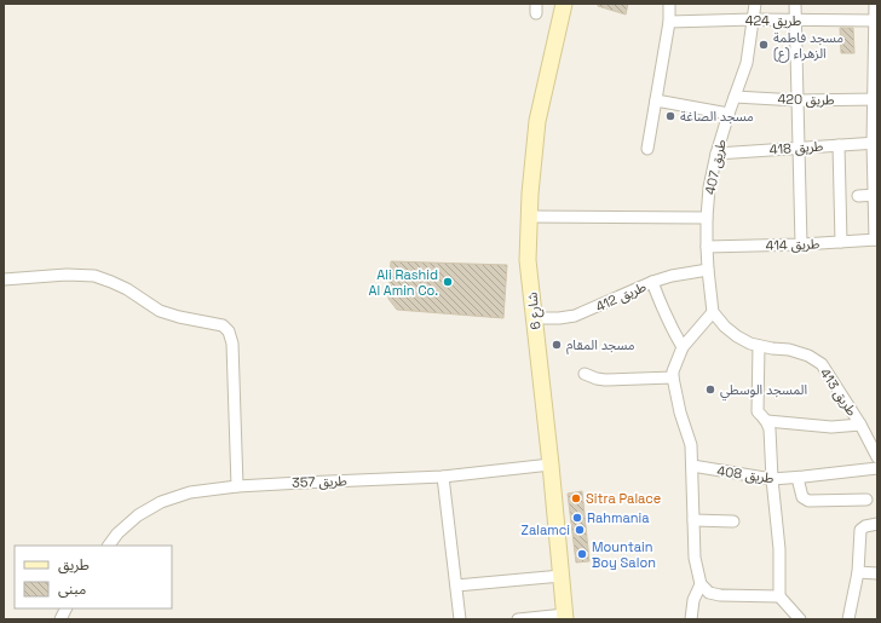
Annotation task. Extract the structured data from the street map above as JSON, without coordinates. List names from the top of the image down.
{
  "streets": {
    "street": [
      "طريق 424",
      "طريق 420",
      "طريق 418",
      "طريق 407",
      "طريق 414",
      "طريق 412",
      "شارع 6",
      "طريق 413",
      "طريق 408",
      "طريق 357"
    ]
  },
  "crossings": [
    ["طريق 424", "طريق 407"],
    ["طريق 420", "طريق 407"],
    ["طريق 418", "طريق 407"],
    ["طريق 407", "طريق 414"],
    ["طريق 412", "شارع 6"],
    ["شارع 6", "طريق 357"]
  ],
  "places": [
    "مسجد فاطمة الزهراء (ع)",
    "مسجد الصاغة",
    "Ali Rashid Al Amin Co.",
    "مسجد المقام",
    "المسجد الوسطي",
    "Sitra Palace",
    "Rahmania",
    "Zalamci",
    "Mountain Boy Salon"
  ],
  "legend": ["طريق", "مبنى"]
}
